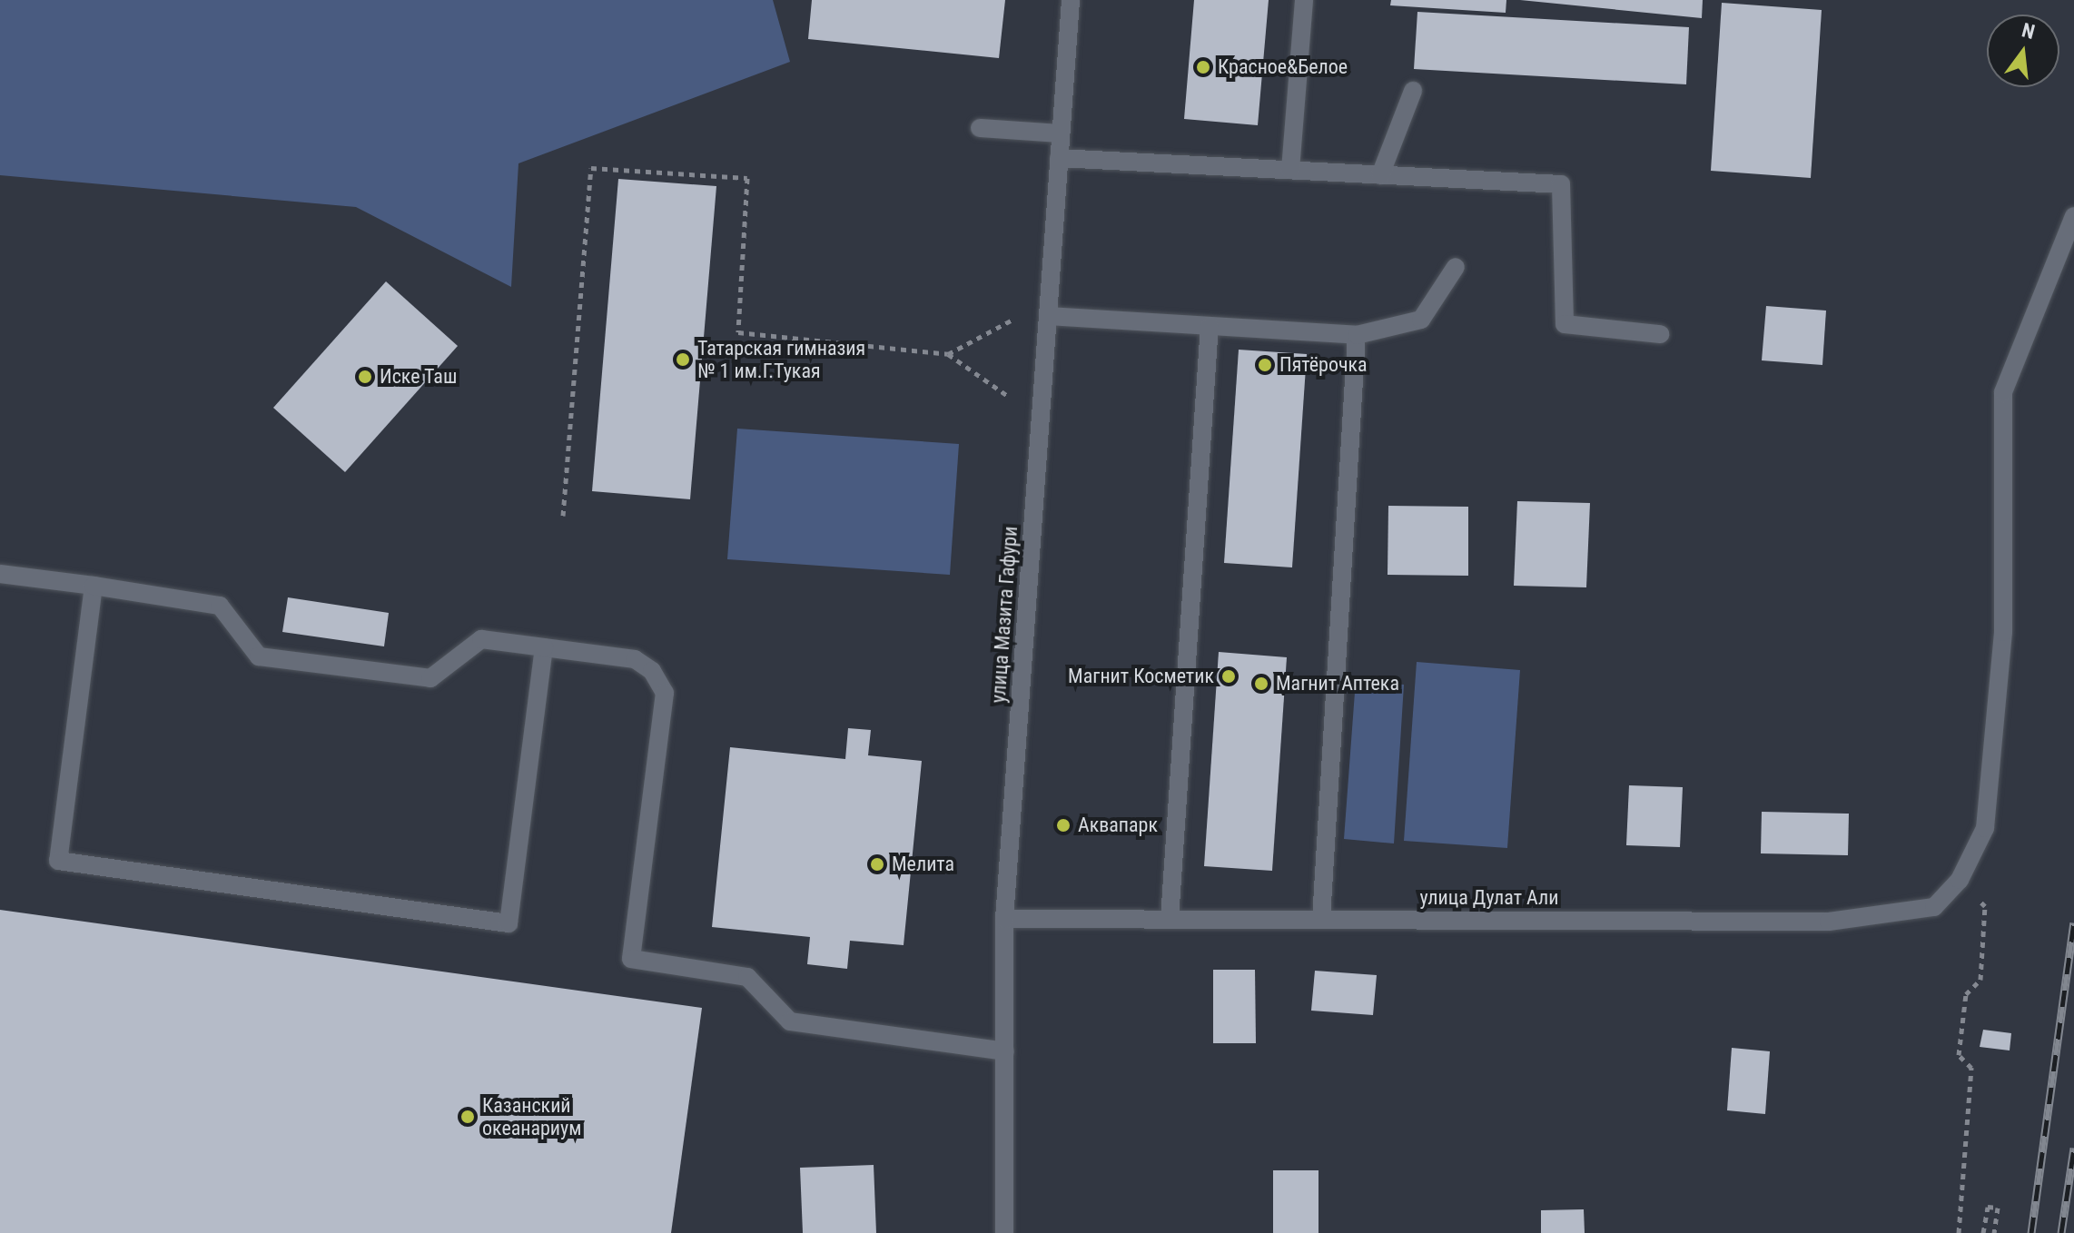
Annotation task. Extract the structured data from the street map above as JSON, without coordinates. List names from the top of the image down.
{
  "streets": {
    "street": ["улица Мазита Гафури", "улица Дулат Али"]
  },
  "crossings": [
    ["улица Мазита Гафури", "улица Дулат Али"]
  ],
  "places": [
    "Красное&Белое",
    "Татарская гимназия № 1 им.Г.Тукая",
    "Пятёрочка",
    "Иске Таш",
    "Магнит Косметик",
    "Магнит Аптека",
    "Аквапарк",
    "Мелита",
    "Казанский океанариум"
  ],
  "north": "top"
}
